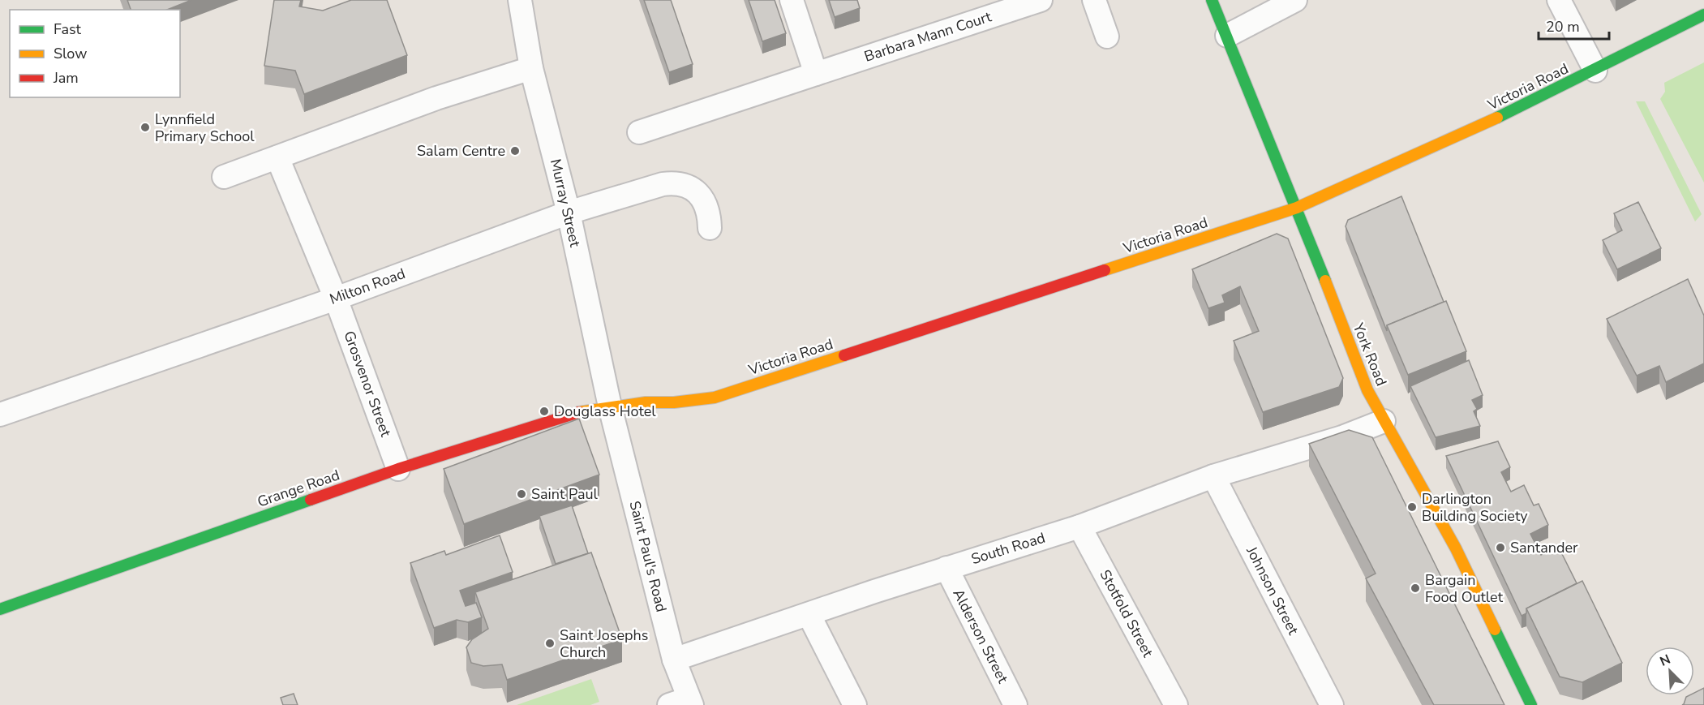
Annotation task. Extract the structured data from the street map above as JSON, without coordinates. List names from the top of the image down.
{
  "streets": {
    "street": [
      "Barbara Mann Court",
      "Victoria Road",
      "Murray Street",
      "Milton Road",
      "York Road",
      "Grosvenor Street",
      "Grange Road",
      "South Road",
      "Saint Paul's Road",
      "Johnson Street",
      "Stotfold Street",
      "Alderson Street"
    ]
  },
  "crossings": [
    ["Victoria Road", "Murray Street"],
    ["Victoria Road", "York Road"],
    ["Victoria Road", "Grange Road"],
    ["Victoria Road", "Saint Paul's Road"],
    ["Murray Street", "Milton Road"],
    ["Murray Street", "Grange Road"],
    ["Murray Street", "Saint Paul's Road"],
    ["Milton Road", "Grosvenor Street"],
    ["York Road", "South Road"],
    ["Grosvenor Street", "Grange Road"],
    ["Grange Road", "Saint Paul's Road"],
    ["South Road", "Saint Paul's Road"],
    ["South Road", "Johnson Street"],
    ["South Road", "Stotfold Street"],
    ["South Road", "Alderson Street"]
  ],
  "places": [
    "Lynnfield Primary School",
    "Salam Centre",
    "Douglass Hotel",
    "Saint Paul",
    "Darlington Building Society",
    "Santander",
    "Bargain Food Outlet",
    "Saint Josephs Church"
  ],
  "legend": ["Fast", "Slow", "Jam"],
  "scale_bar": "20 m",
  "north": "top left"
}
